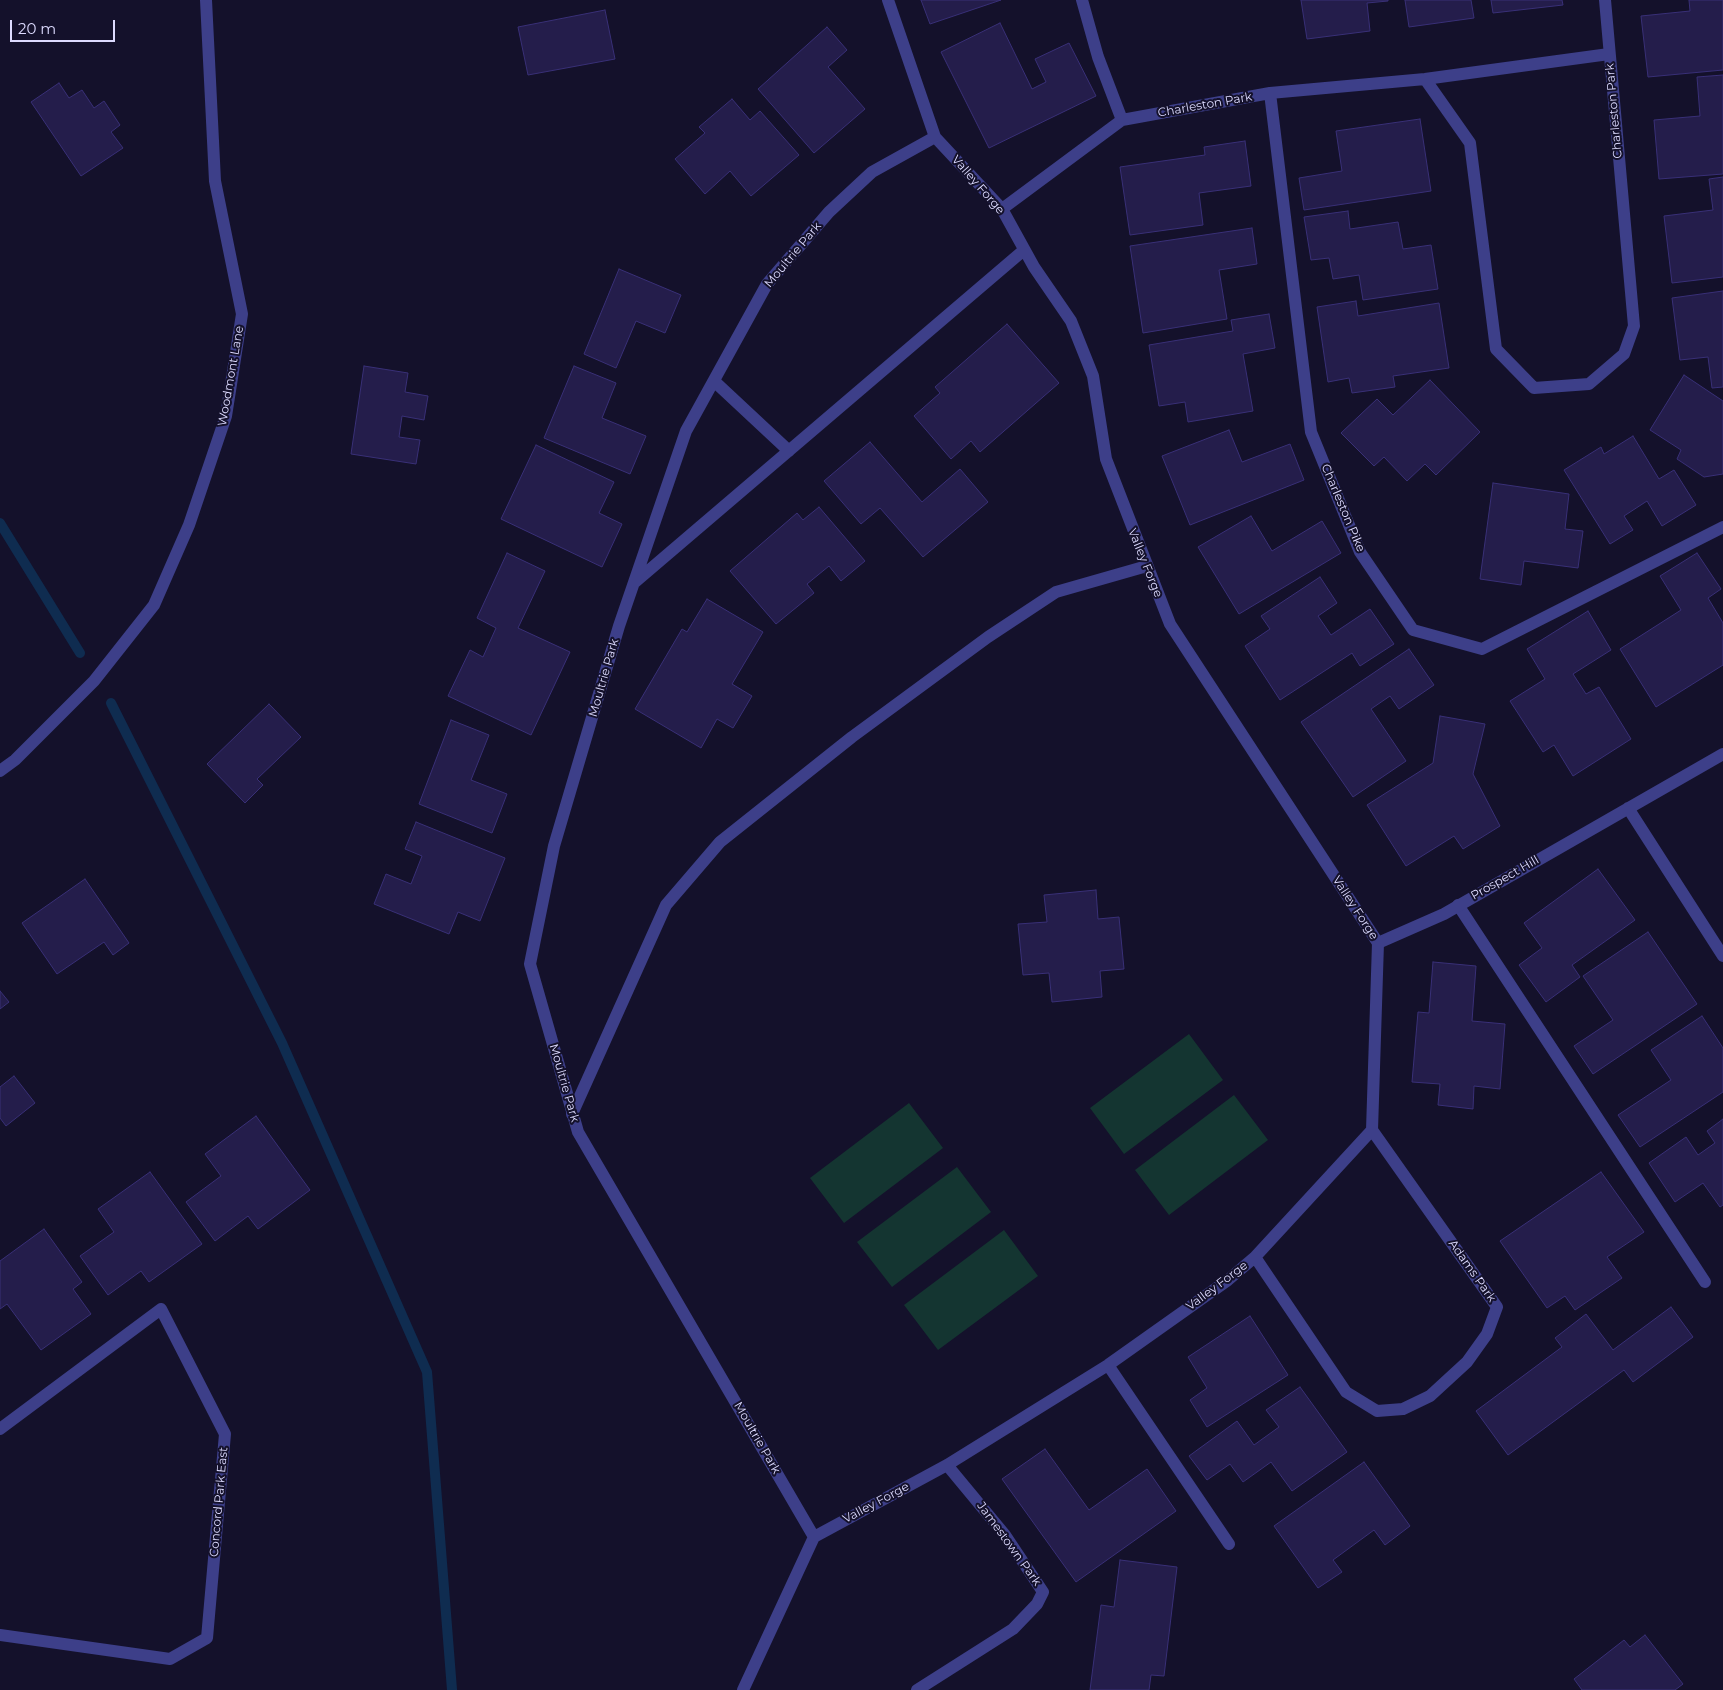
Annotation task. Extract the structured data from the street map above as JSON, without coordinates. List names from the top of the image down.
{
  "streets": {
    "street": [
      "Charleston Park",
      "Valley Forge",
      "Moultrie Park",
      "Woodmont Lane",
      "Charleston Pike",
      "Prospect Hill",
      "Adams Park",
      "Concord Park East",
      "Jamestown Park"
    ]
  },
  "crossings": [
    ["Charleston Park", "Valley Forge"],
    ["Charleston Park", "Charleston Pike"],
    ["Valley Forge", "Moultrie Park"],
    ["Valley Forge", "Prospect Hill"],
    ["Valley Forge", "Adams Park"],
    ["Valley Forge", "Jamestown Park"]
  ],
  "scale_bar": "20 m"
}
